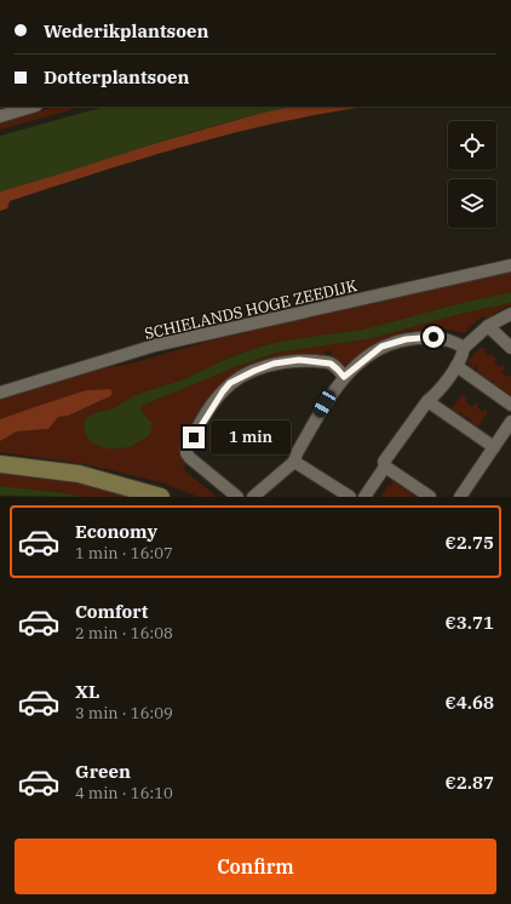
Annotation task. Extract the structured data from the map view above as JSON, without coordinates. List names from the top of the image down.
{
  "streets": {
    "street": ["SCHIELANDS HOGE ZEEDIJK"]
  },
  "page": {
    "banner": ["Wederikplantsoen", "Dotterplantsoen"],
    "bubble": "1 min",
    "list": [
      {
        "name": "Economy",
        "note": "1 min · 16:07",
        "value": "€2.75"
      },
      {
        "name": "Comfort",
        "note": "2 min · 16:08",
        "value": "€3.71"
      },
      {
        "name": "XL",
        "note": "3 min · 16:09",
        "value": "€4.68"
      },
      {
        "name": "Green",
        "note": "4 min · 16:10",
        "value": "€2.87"
      }
    ],
    "buttons": "Confirm"
  }
}
